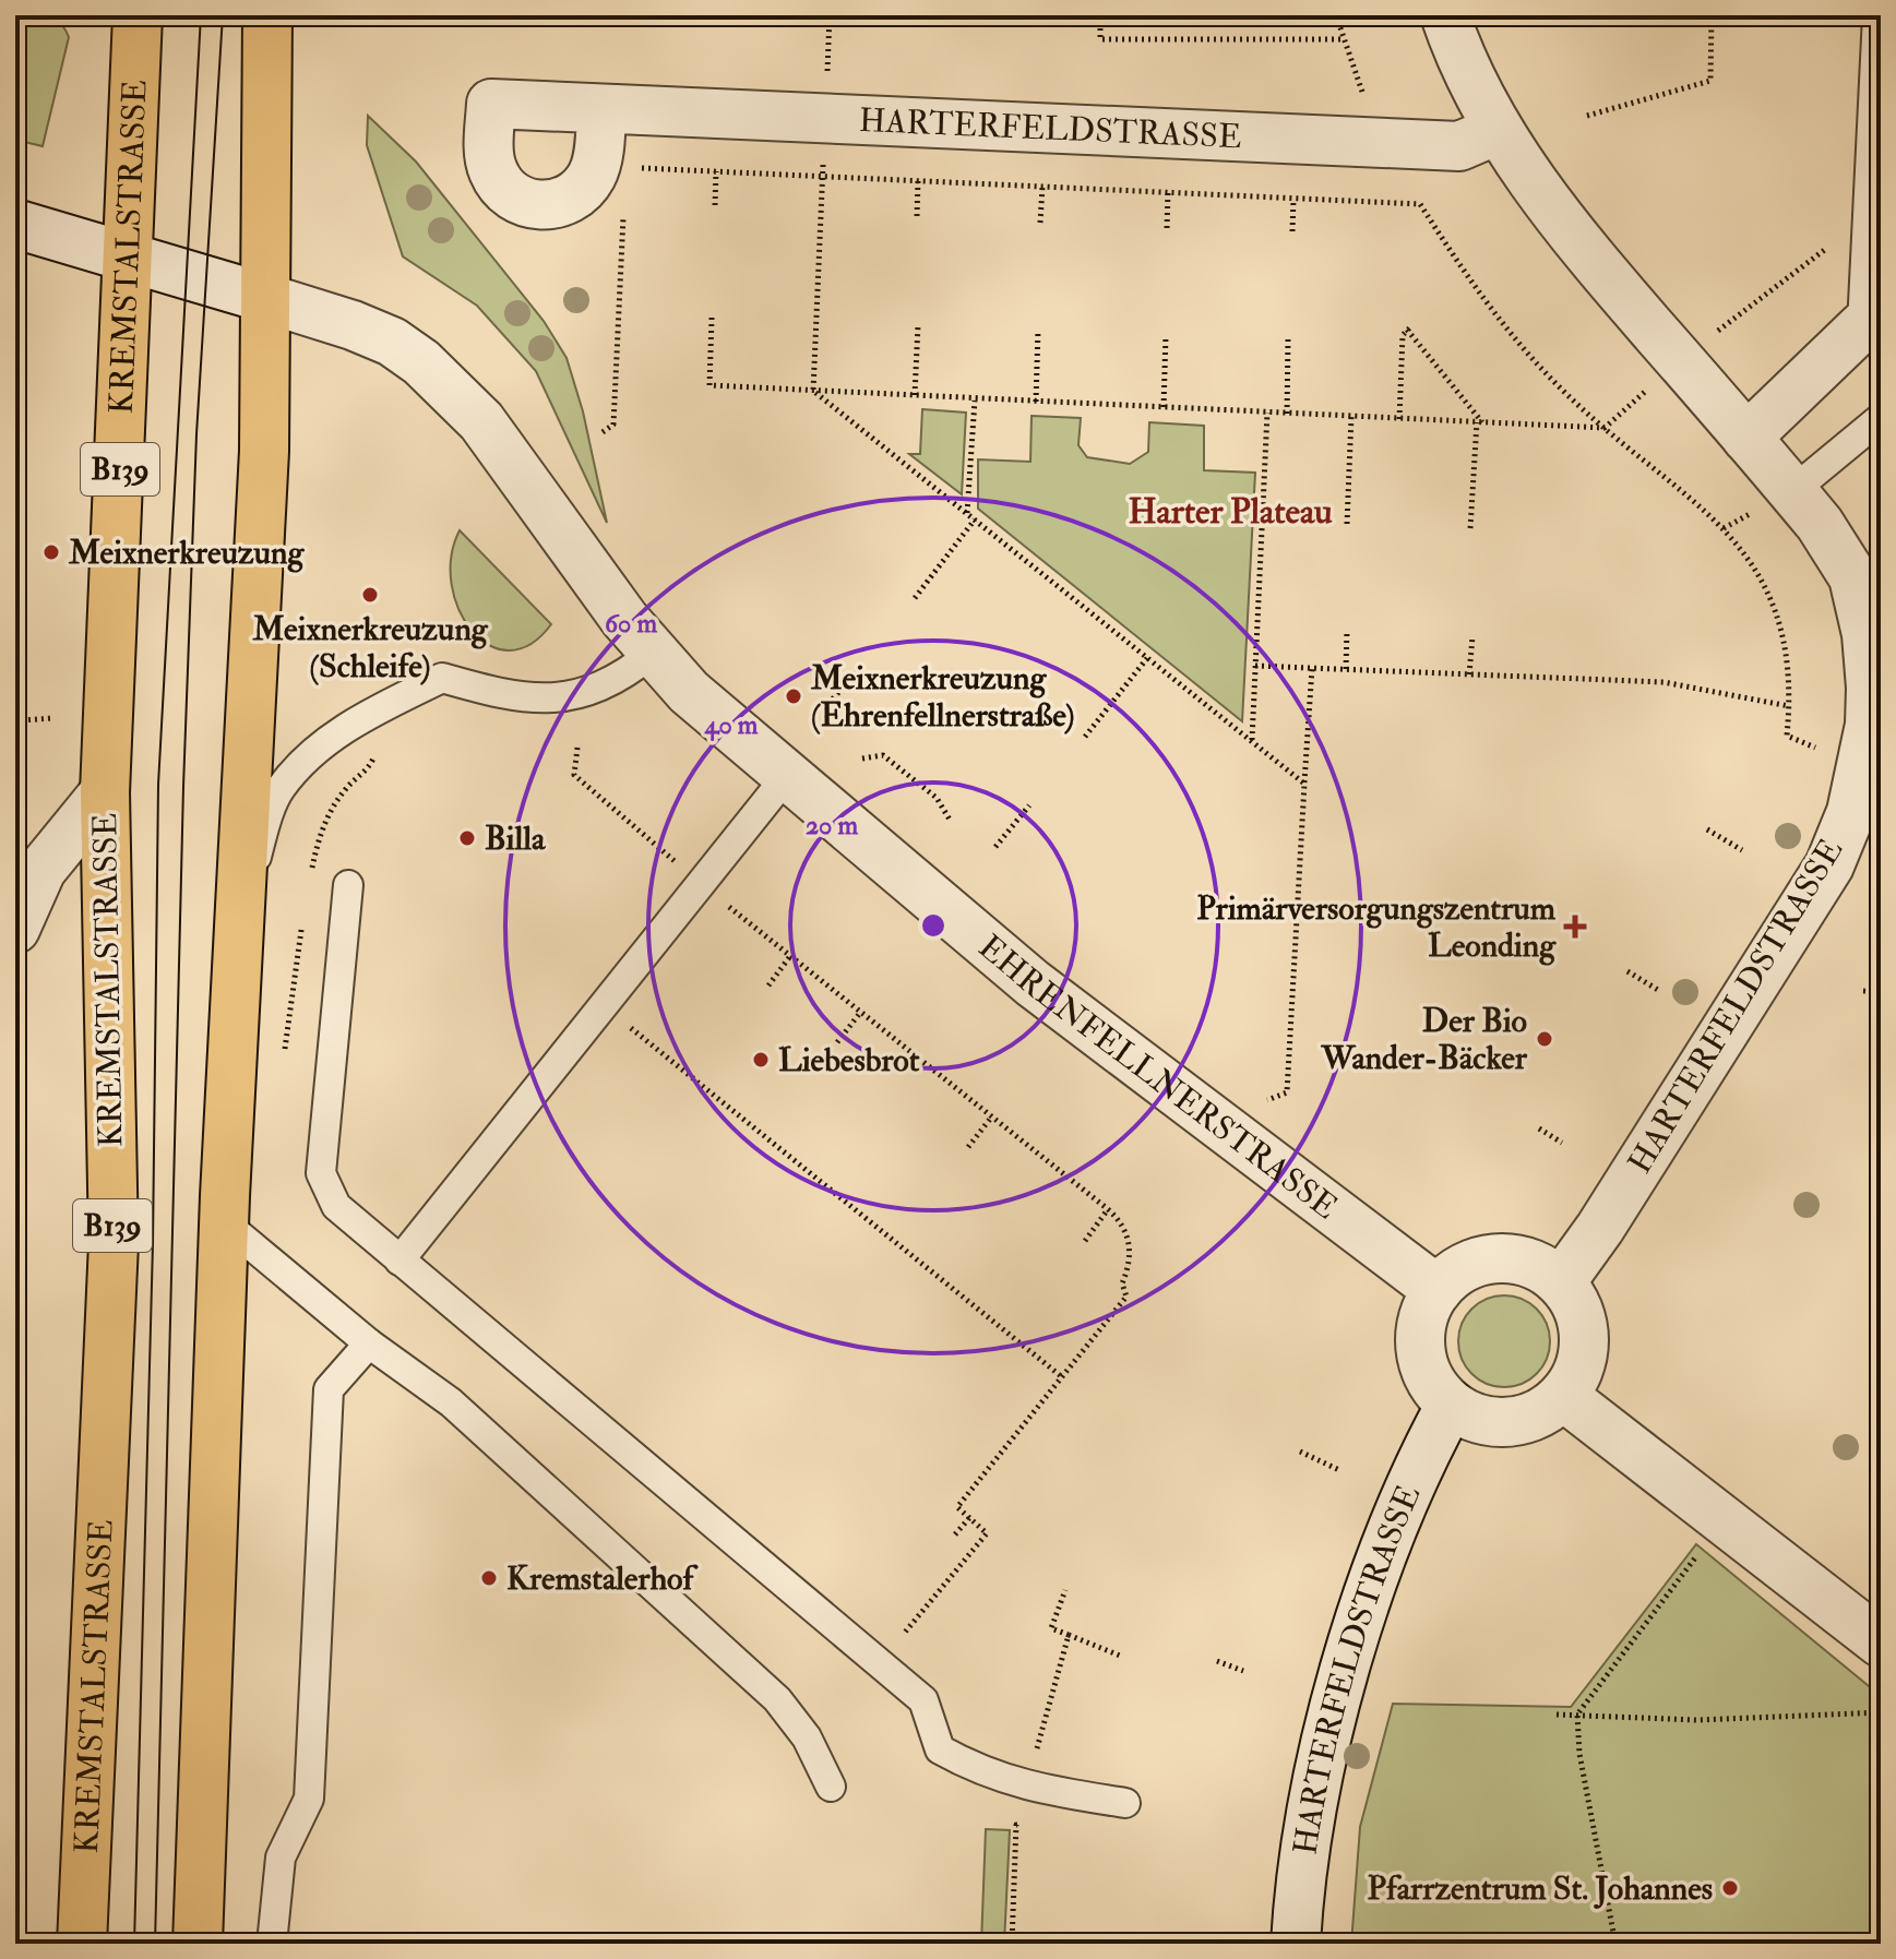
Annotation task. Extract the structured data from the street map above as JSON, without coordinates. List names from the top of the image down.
{
  "streets": {
    "main road": ["KREMSTALSTRASSE", "B139"],
    "street": ["HARTERFELDSTRASSE", "EHRENFELLNERSTRASSE"]
  },
  "crossings": [
    ["HARTERFELDSTRASSE", "EHRENFELLNERSTRASSE"],
    ["KREMSTALSTRASSE", "EHRENFELLNERSTRASSE"]
  ],
  "districts": ["Harter Plateau"],
  "places": {
    "other": [
      "Meixnerkreuzung",
      "Meixnerkreuzung (Schleife)",
      "Meixnerkreuzung (Ehrenfellnerstraße)",
      "Billa",
      "Der Bio Wander-Bäcker",
      "Liebesbrot",
      "Kremstalerhof",
      "Pfarrzentrum St. Johannes"
    ],
    "health": ["Primärversorgungszentrum Leonding"]
  },
  "rings": ["60 m", "40 m", "20 m"]
}
